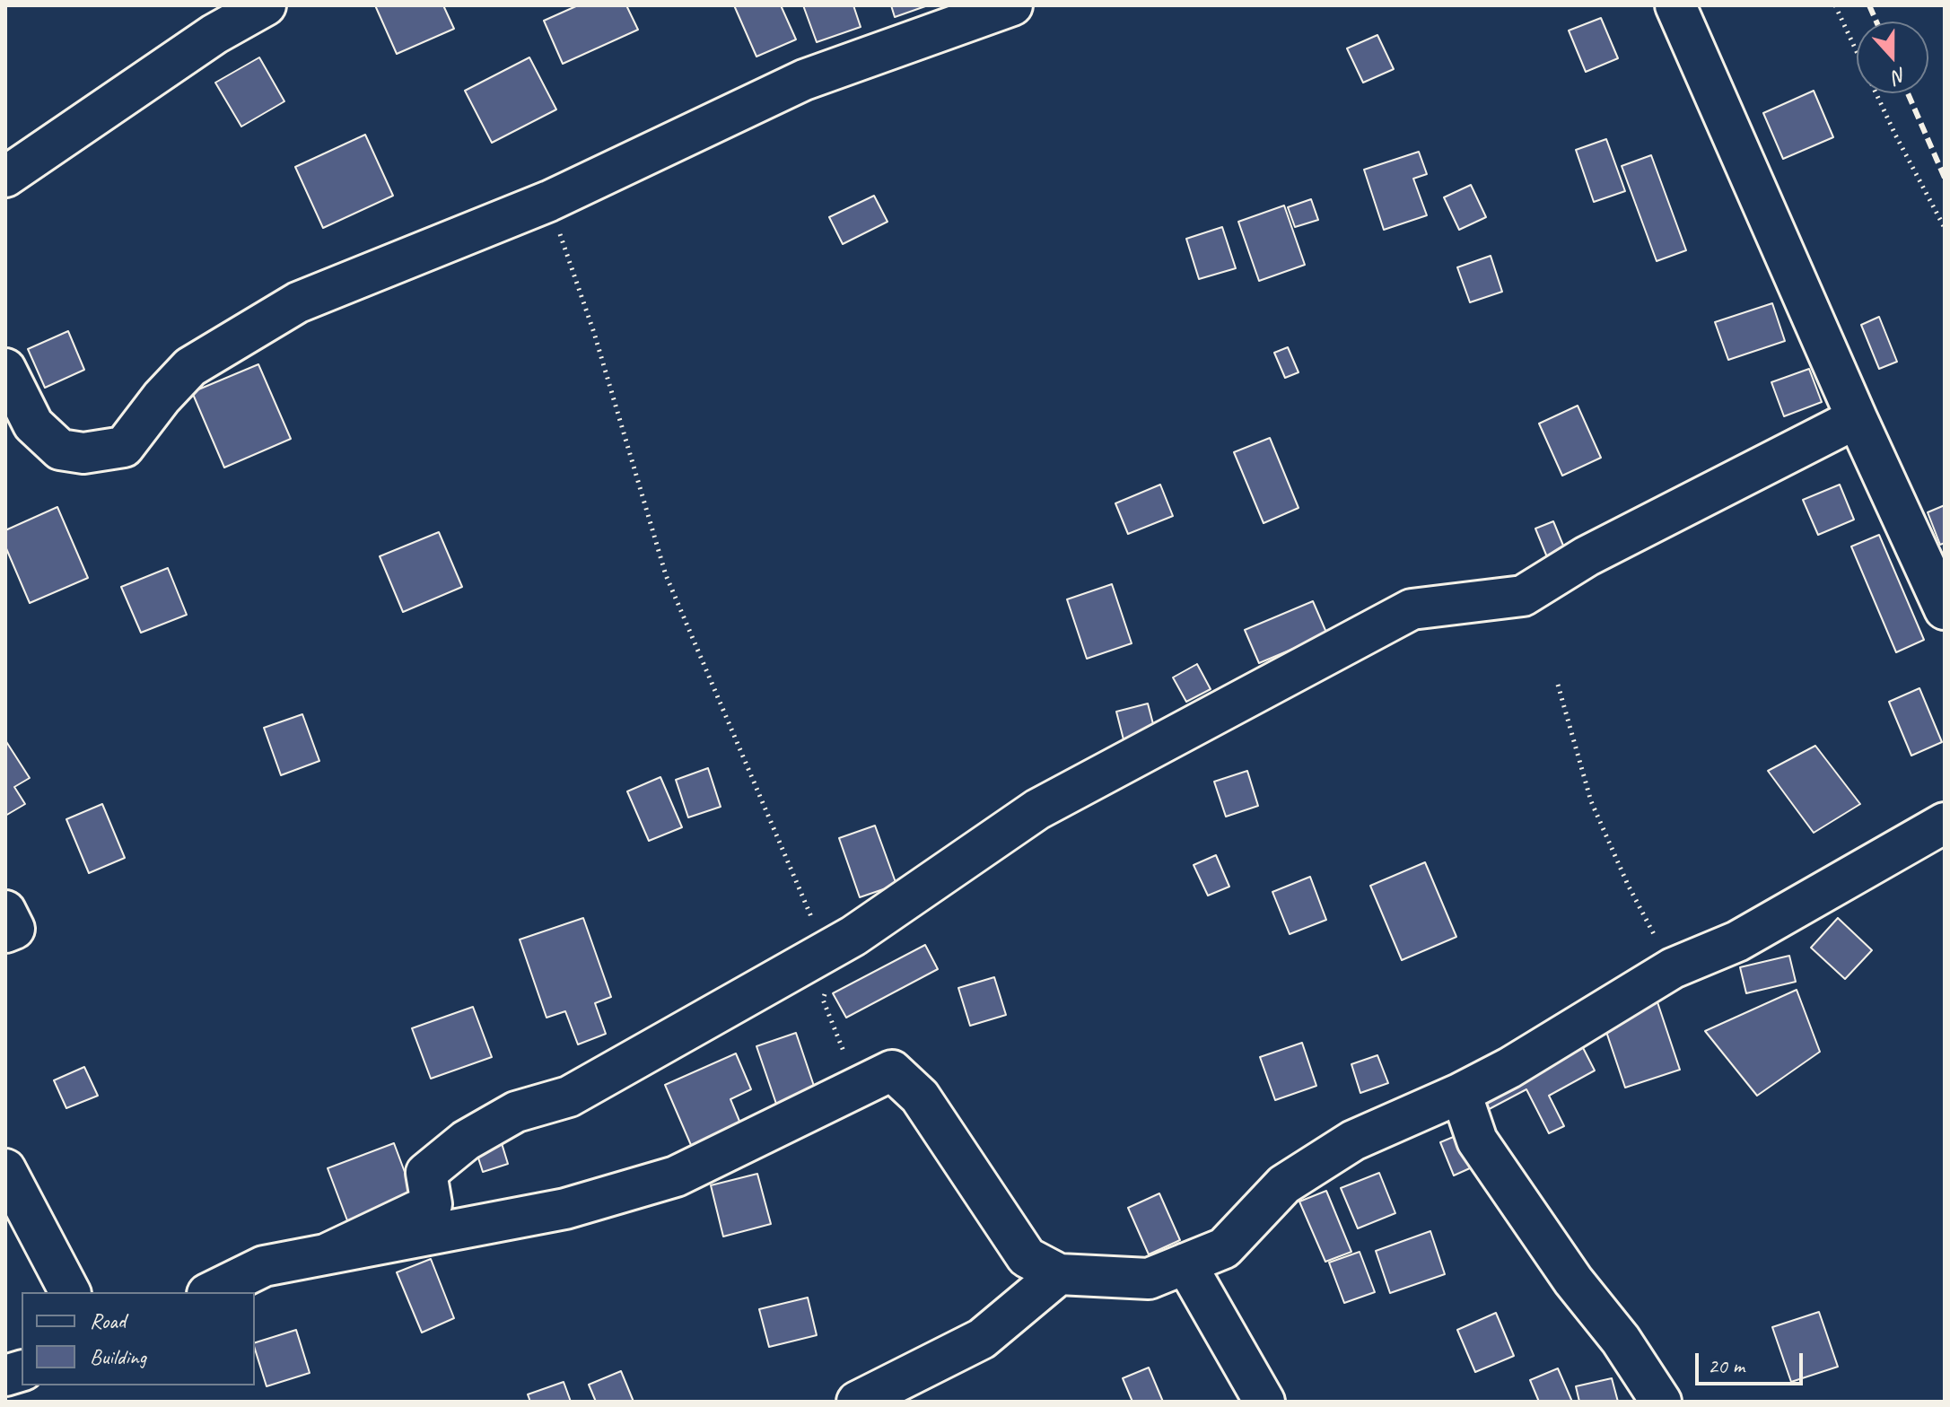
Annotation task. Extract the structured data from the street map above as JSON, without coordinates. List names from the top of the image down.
{
  "legend": ["Road", "Building"],
  "scale_bar": "20 m",
  "north": "bottom"
}
